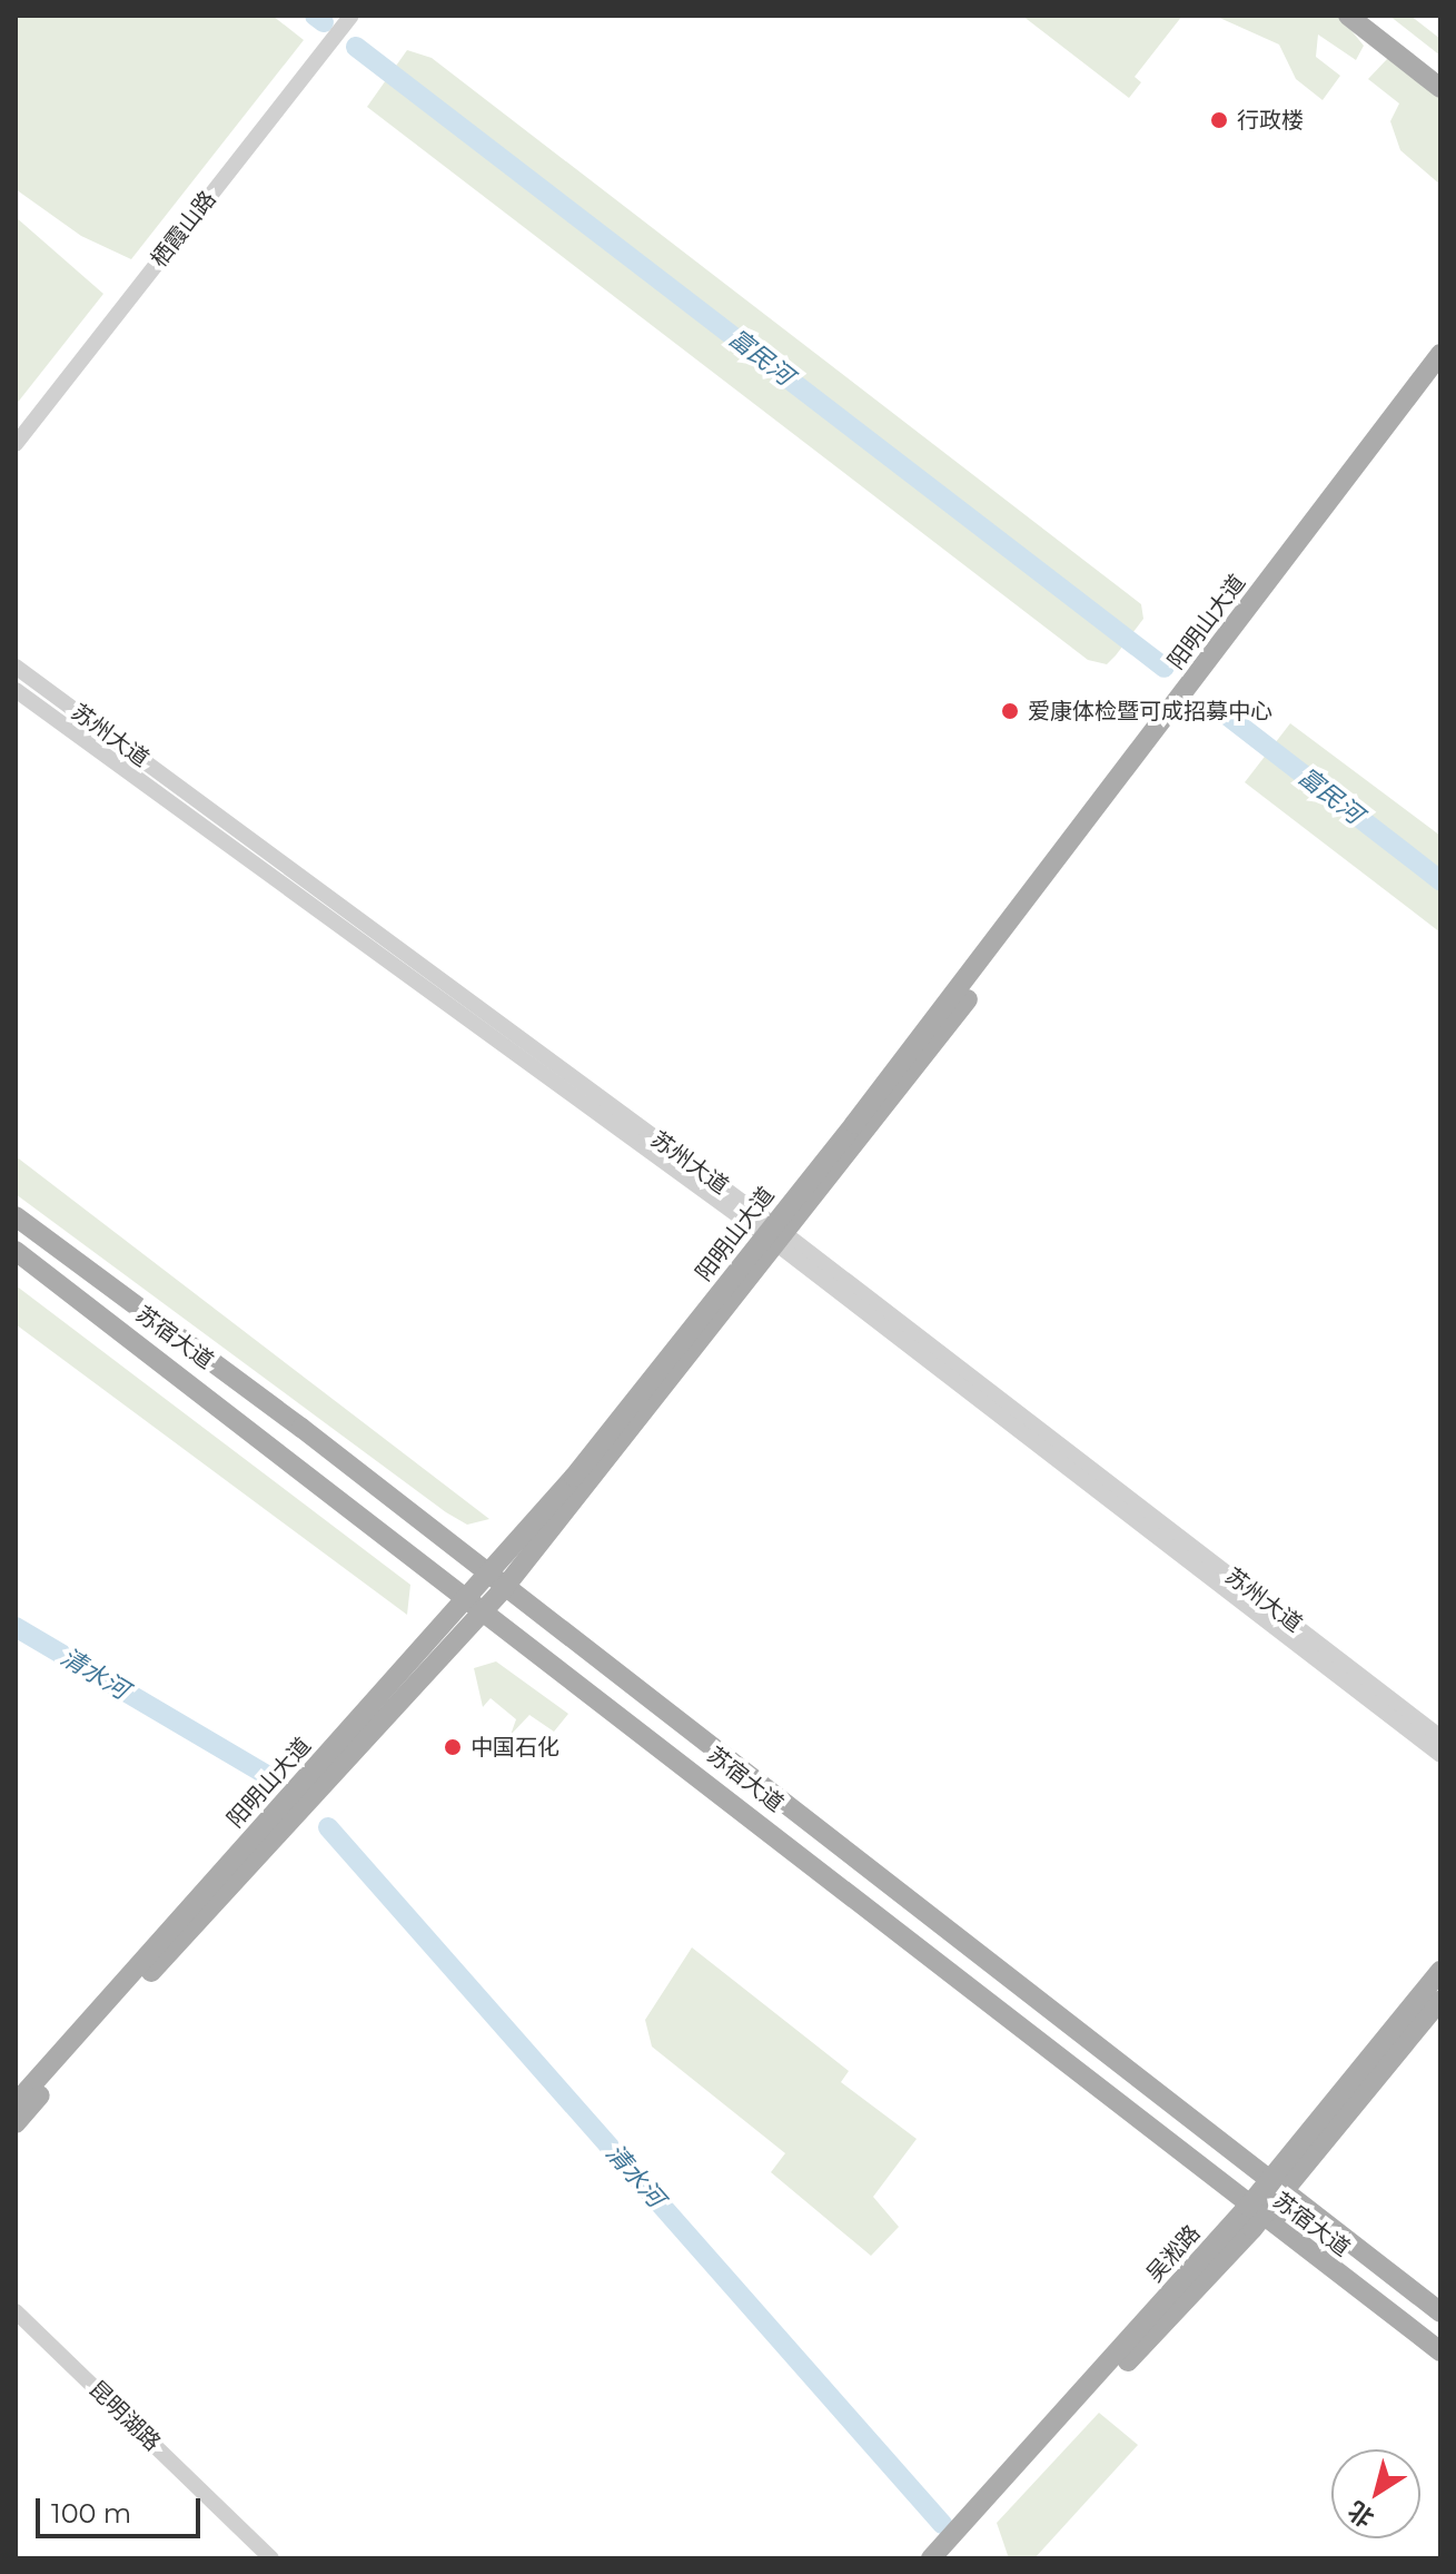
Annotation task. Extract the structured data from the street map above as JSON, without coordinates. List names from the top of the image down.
{
  "streets": {
    "main road": ["阳明山大道", "苏宿大道", "吴淞路"],
    "street": ["栖霞山路", "苏州大道", "昆明湖路"]
  },
  "crossings": [
    ["阳明山大道", "苏州大道"],
    ["阳明山大道", "苏宿大道"],
    ["苏宿大道", "吴淞路"]
  ],
  "water": ["富民河", "清水河"],
  "places": ["行政楼", "爱康体检暨可成招募中心", "中国石化"],
  "scale_bar": "100 m",
  "north": "bottom left"
}
